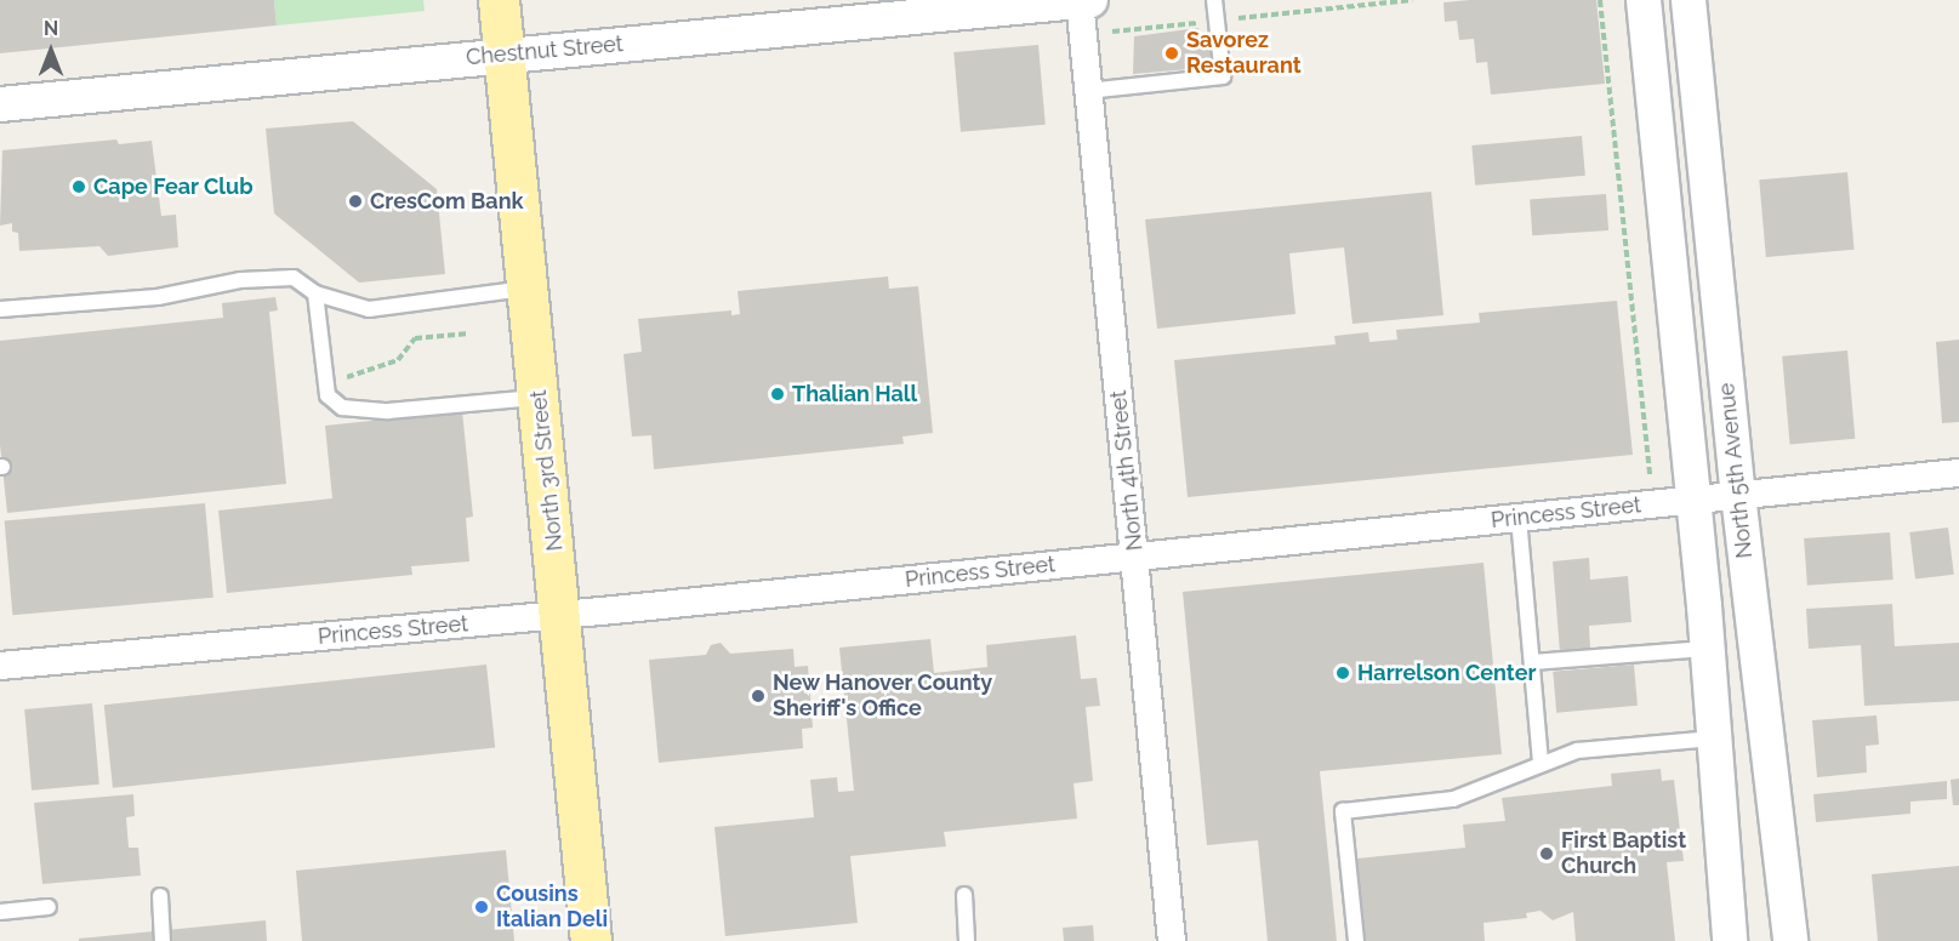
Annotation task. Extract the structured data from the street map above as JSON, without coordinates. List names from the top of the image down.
{
  "streets": {
    "main road": ["North 3rd Street"],
    "street": [
      "Chestnut Street",
      "North 4th Street",
      "North 5th Avenue",
      "Princess Street"
    ]
  },
  "crossings": [
    ["Chestnut Street", "North 3rd Street"],
    ["Chestnut Street", "North 4th Street"],
    ["North 3rd Street", "Princess Street"],
    ["North 4th Street", "Princess Street"],
    ["North 5th Avenue", "Princess Street"]
  ],
  "places": [
    "Savorez Restaurant",
    "Cape Fear Club",
    "CresCom Bank",
    "Thalian Hall",
    "Harrelson Center",
    "New Hanover County Sheriff's Office",
    "First Baptist Church",
    "Cousins Italian Deli"
  ],
  "north": "top"
}
